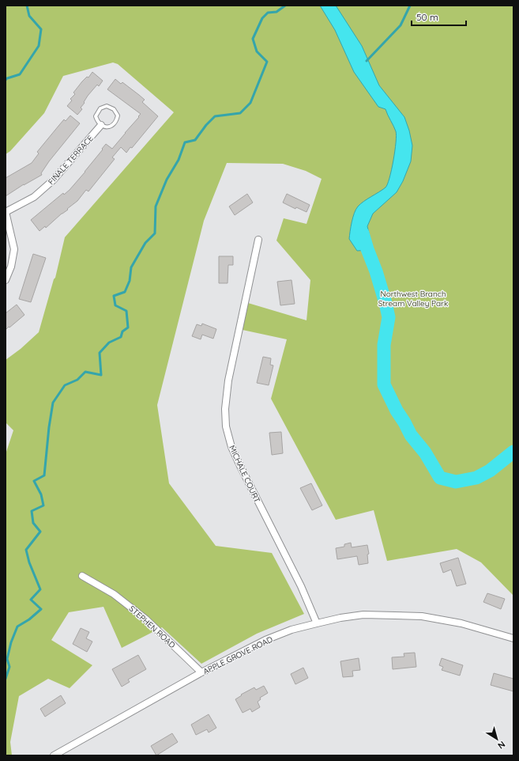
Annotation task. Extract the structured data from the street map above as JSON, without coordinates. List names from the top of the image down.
{
  "streets": {
    "street": [
      "FINALE TERRACE",
      "MICHALE COURT",
      "STEPHEN ROAD",
      "APPLE GROVE ROAD"
    ]
  },
  "crossings": [
    ["MICHALE COURT", "APPLE GROVE ROAD"],
    ["STEPHEN ROAD", "APPLE GROVE ROAD"]
  ],
  "parks": ["Northwest Branch Stream Valley Park"],
  "scale_bar": "50 m",
  "north": "bottom right"
}
